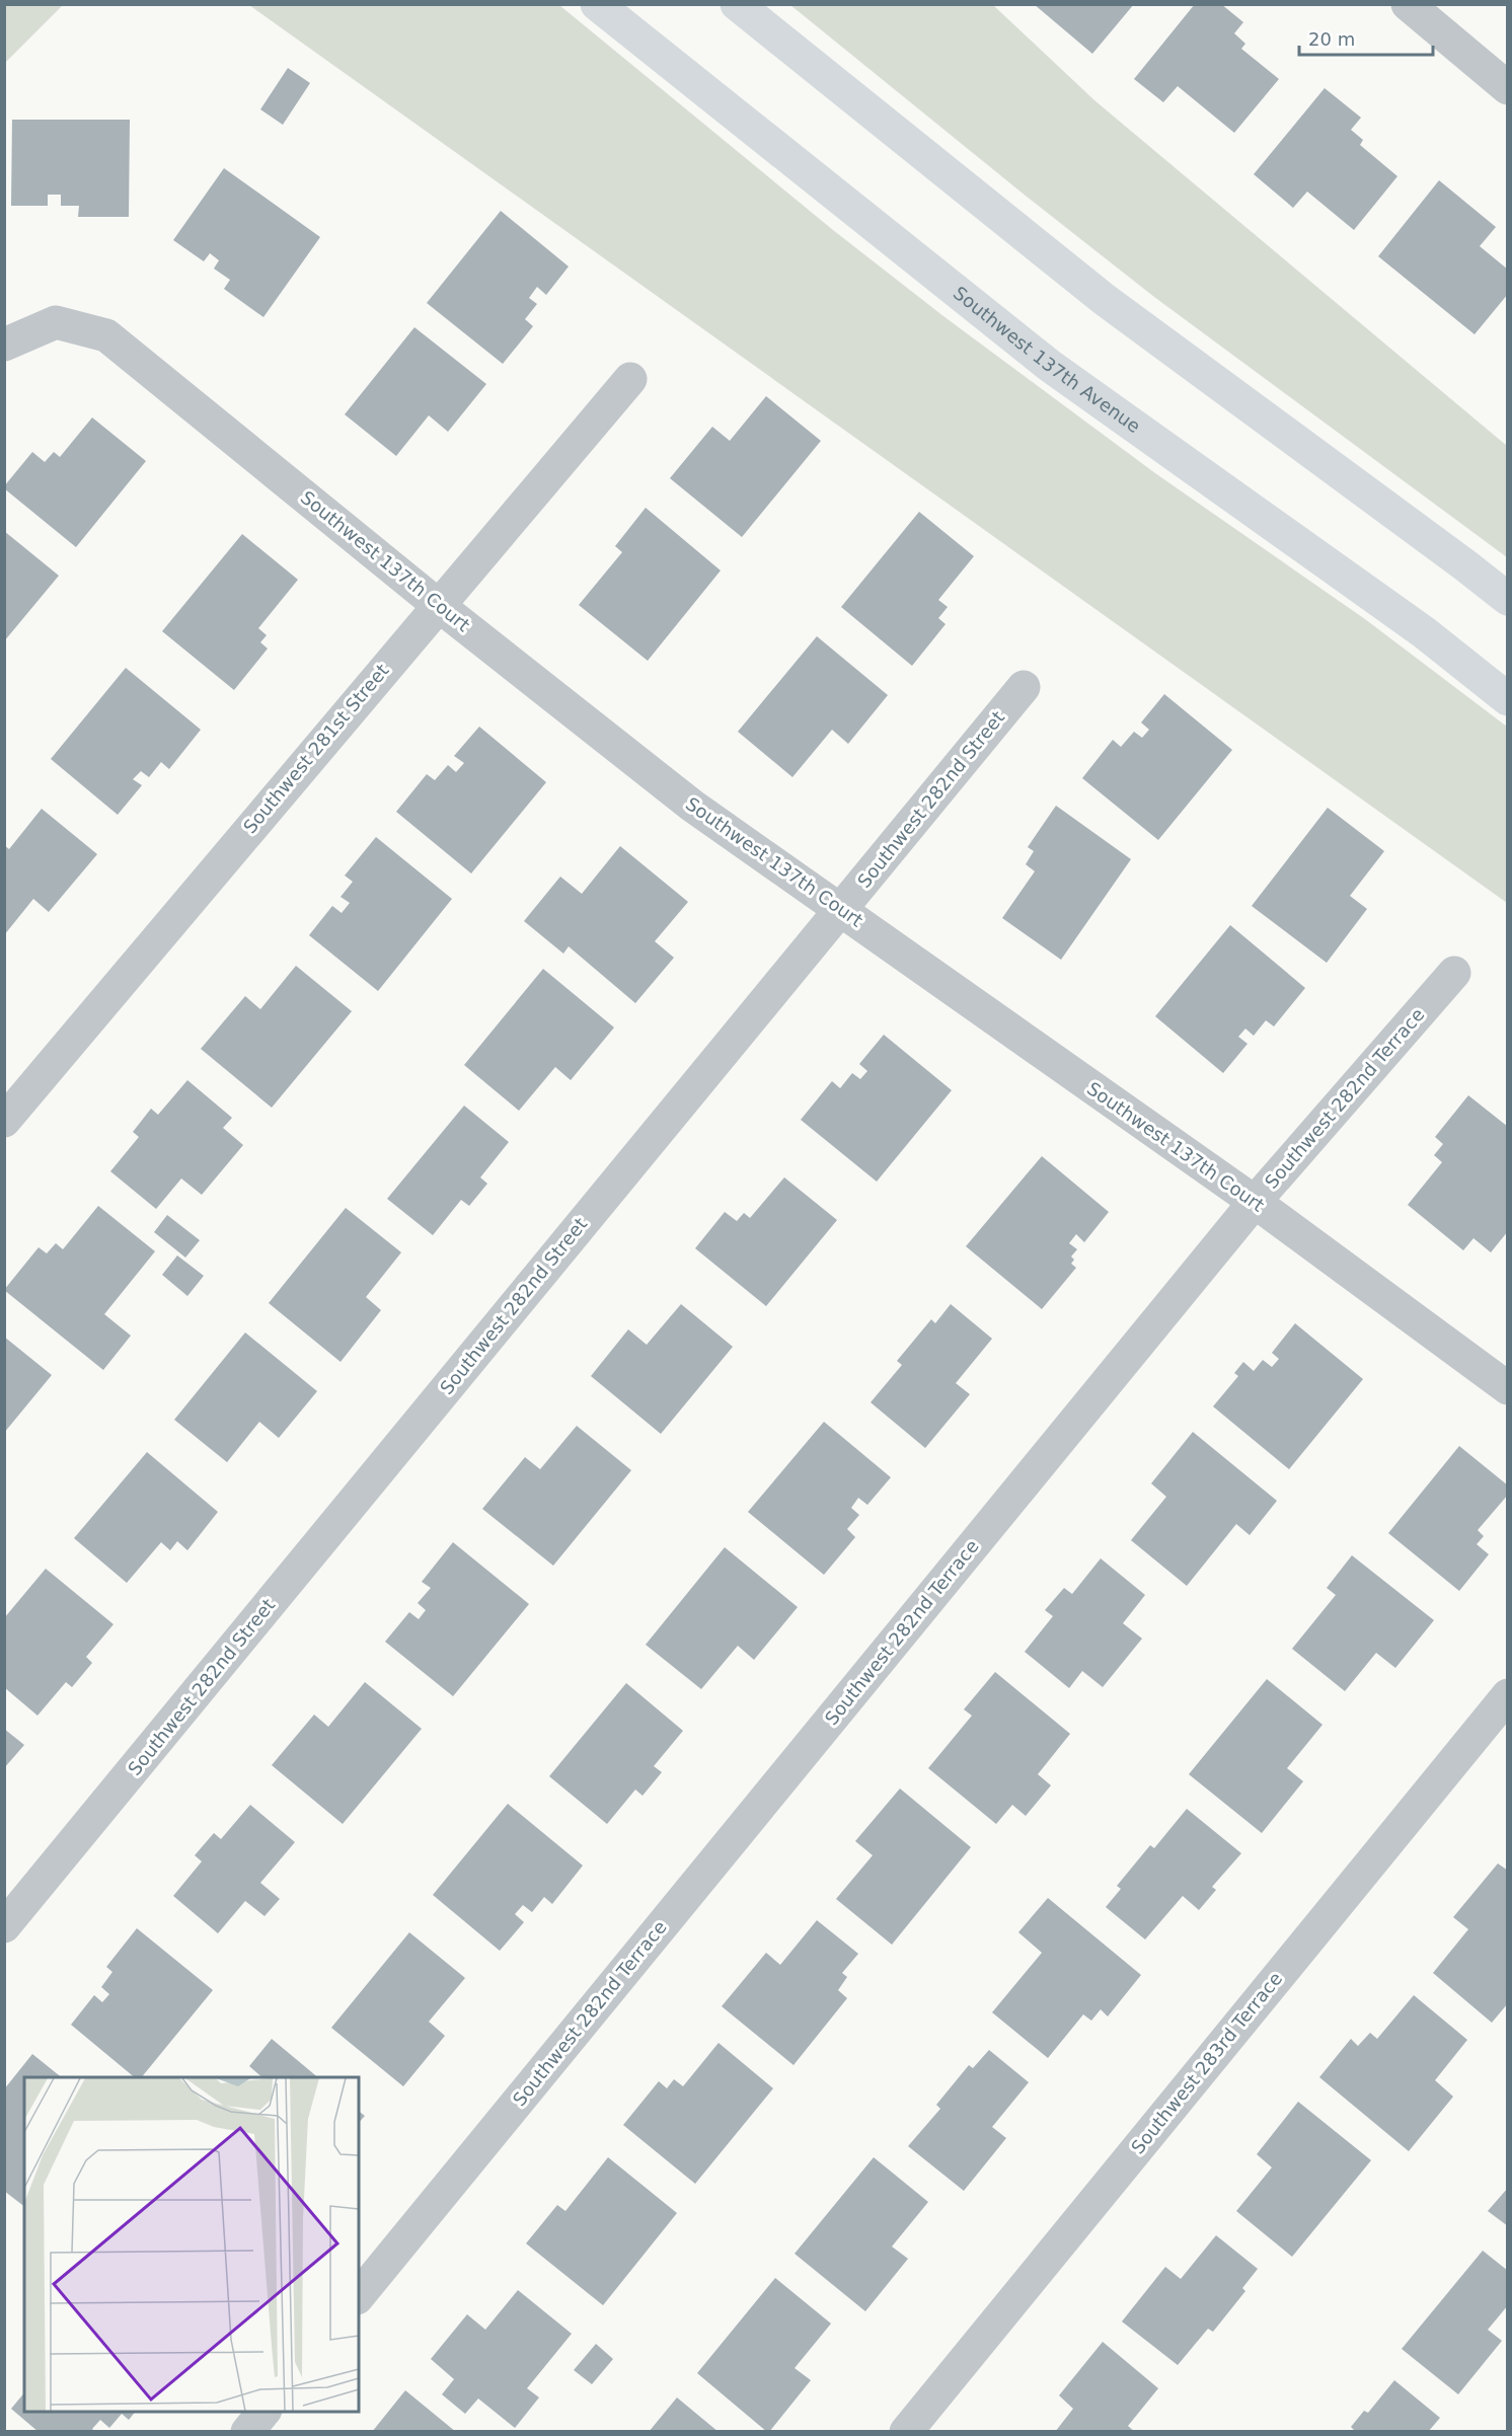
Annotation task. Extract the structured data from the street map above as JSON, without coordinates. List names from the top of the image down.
{
  "streets": {
    "main road": ["Southwest 137th Avenue"],
    "street": [
      "Southwest 137th Court",
      "Southwest 281st Street",
      "Southwest 282nd Street",
      "Southwest 282nd Terrace",
      "Southwest 283rd Terrace"
    ]
  },
  "crossings": [
    ["Southwest 137th Court", "Southwest 281st Street"],
    ["Southwest 137th Court", "Southwest 282nd Street"],
    ["Southwest 137th Court", "Southwest 282nd Terrace"]
  ],
  "scale_bar": "20 m"
}
